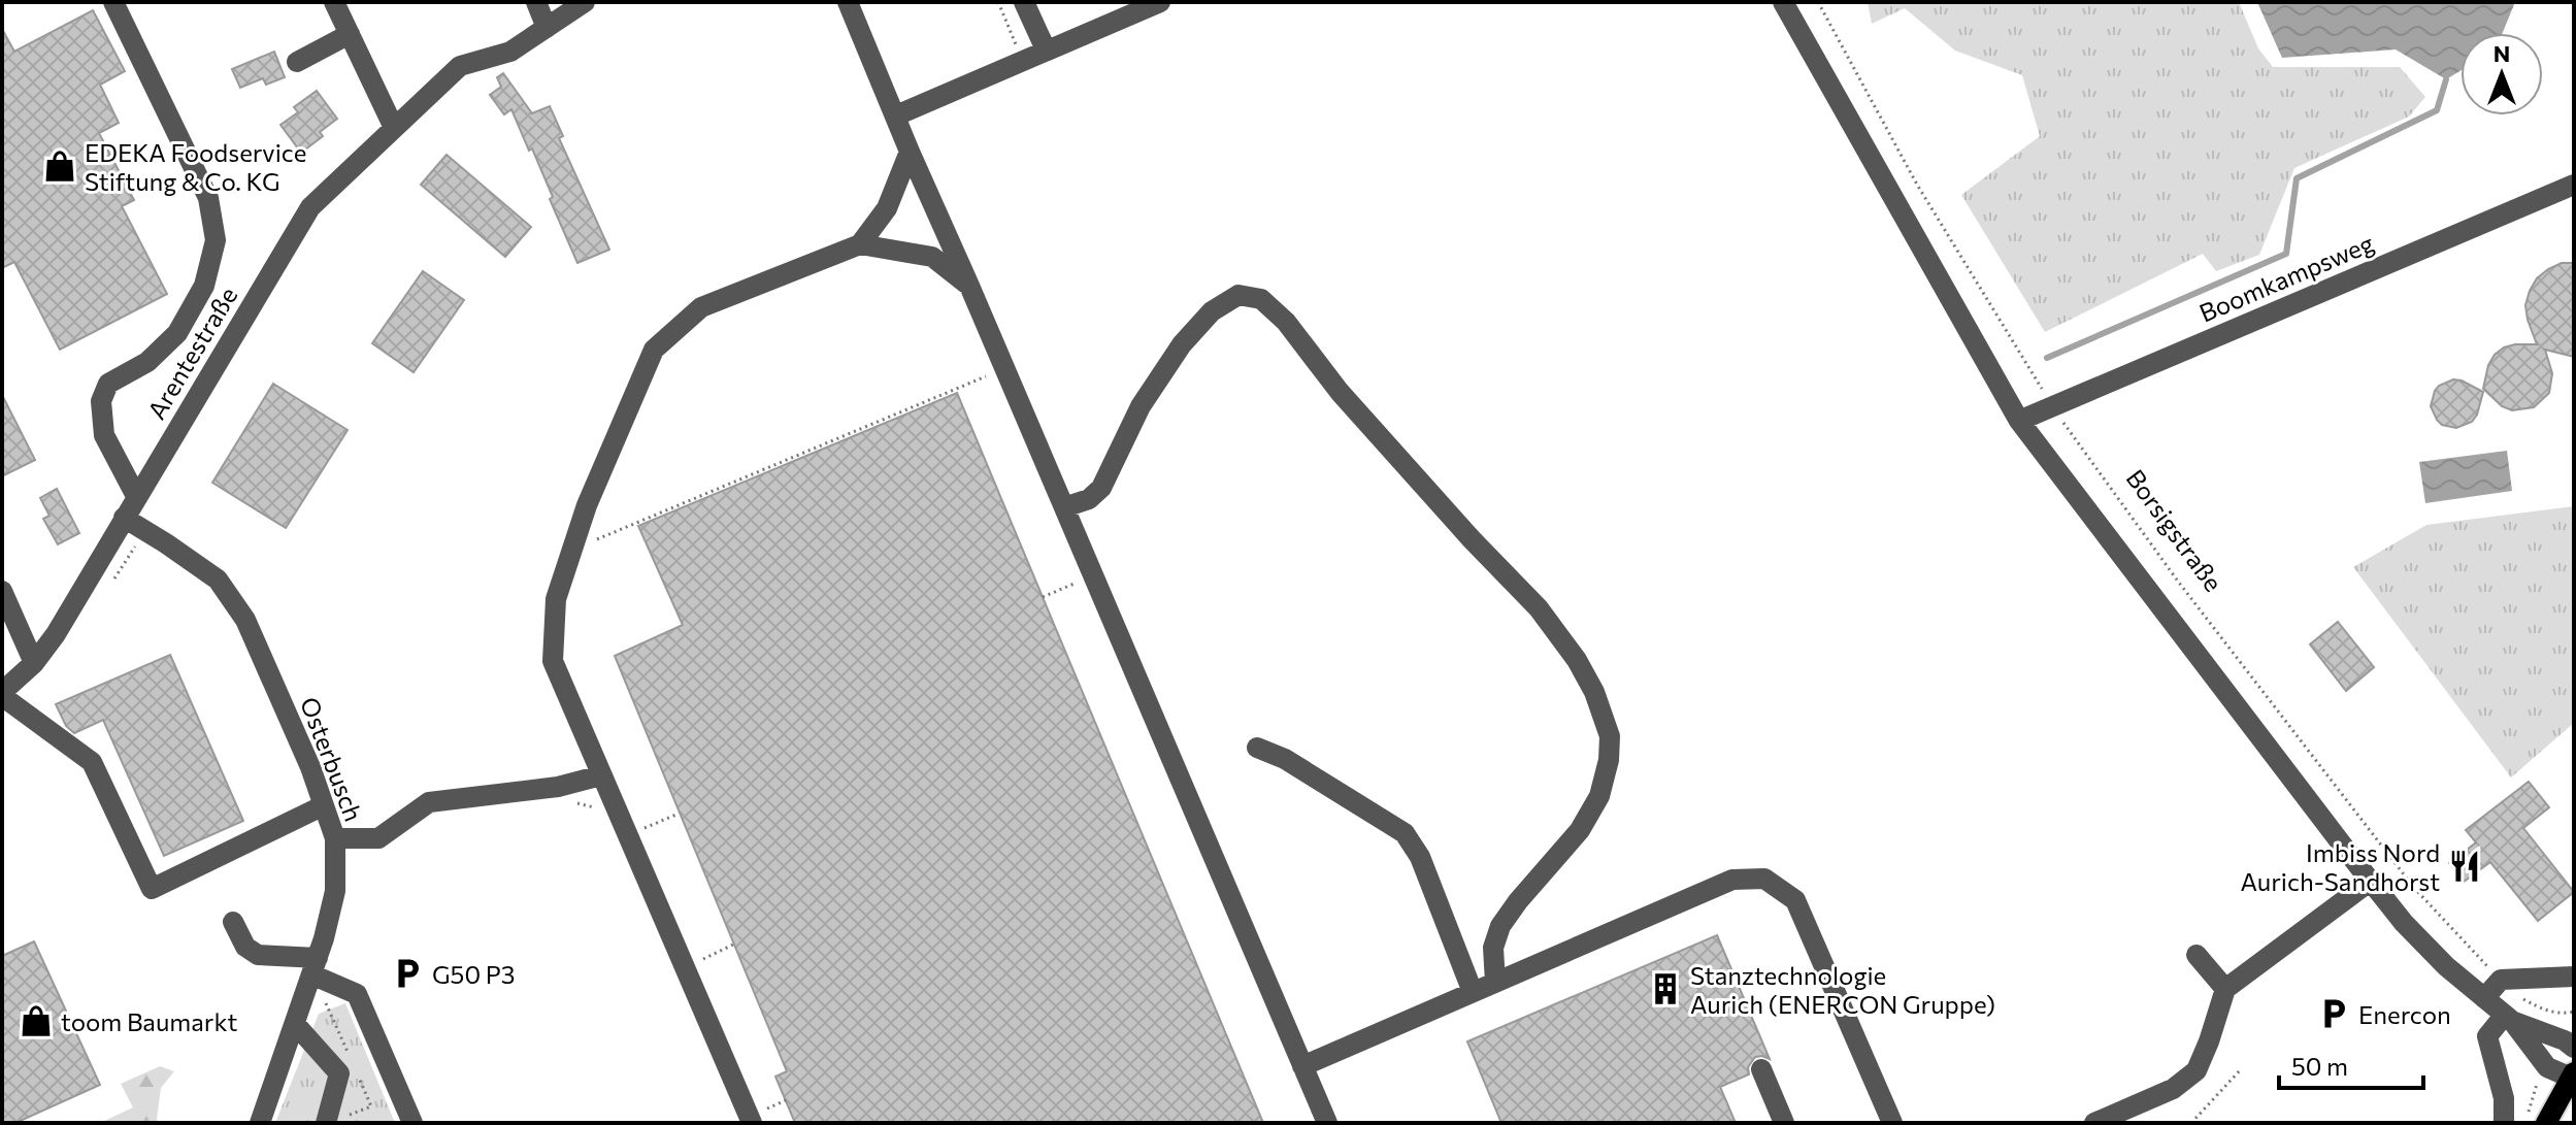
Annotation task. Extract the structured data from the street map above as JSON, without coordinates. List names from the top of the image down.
{
  "streets": {
    "street": ["Boomkampsweg", "Arentestraße", "Osterbusch"],
    "path": ["Borsigstraße"]
  },
  "crossings": [
    ["Boomkampsweg", "Borsigstraße"],
    ["Arentestraße", "Osterbusch"]
  ],
  "places": {
    "shop": ["EDEKA Foodservice Stiftung & Co. KG", "toom Baumarkt"],
    "restaurant": ["Imbiss Nord Aurich-Sandhorst"],
    "parking": ["G50 P3", "Enercon"],
    "building": ["Stanztechnologie Aurich (ENERCON Gruppe)"]
  },
  "scale_bar": "50 m",
  "north": "top"
}
